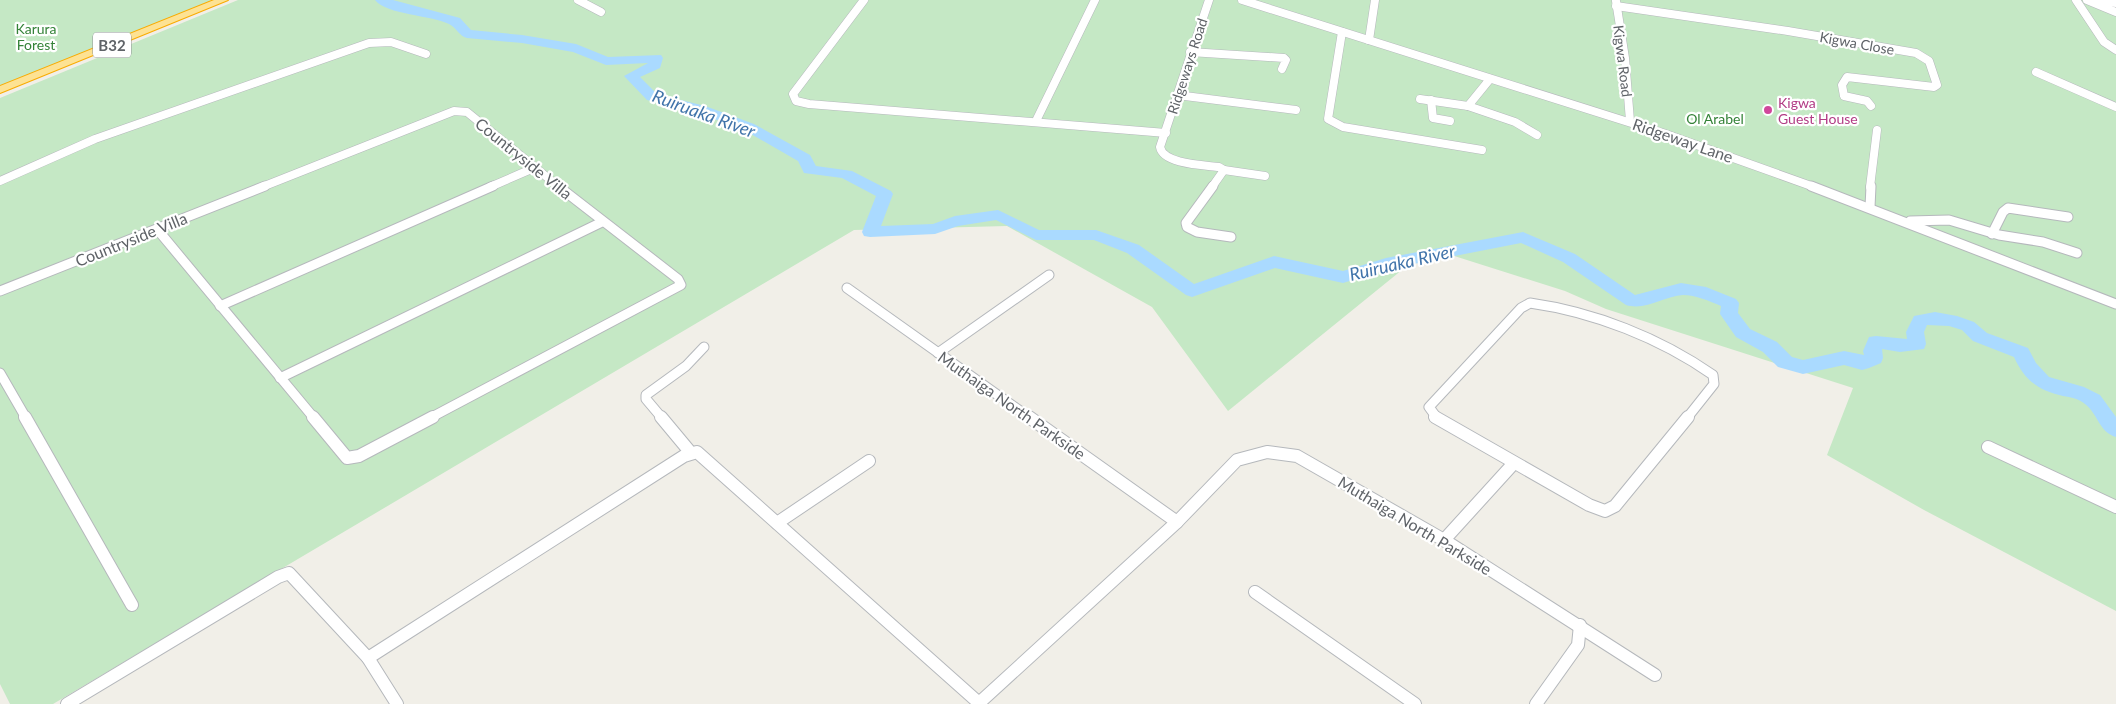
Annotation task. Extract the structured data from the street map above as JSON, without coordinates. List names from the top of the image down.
{
  "streets": {
    "highway": ["B32"],
    "street": [
      "Kigwa Close",
      "Kigwa Road",
      "Ridgeways Road",
      "Ridgeway Lane",
      "Countryside Villa",
      "Muthaiga North Parkside"
    ]
  },
  "crossings": [
    ["Kigwa Close", "Kigwa Road"],
    ["Kigwa Road", "Ridgeway Lane"]
  ],
  "water": ["Ruiruaka River"],
  "parks": ["Karura Forest", "Ol Arabel"],
  "places": ["Kigwa Guest House"]
}
